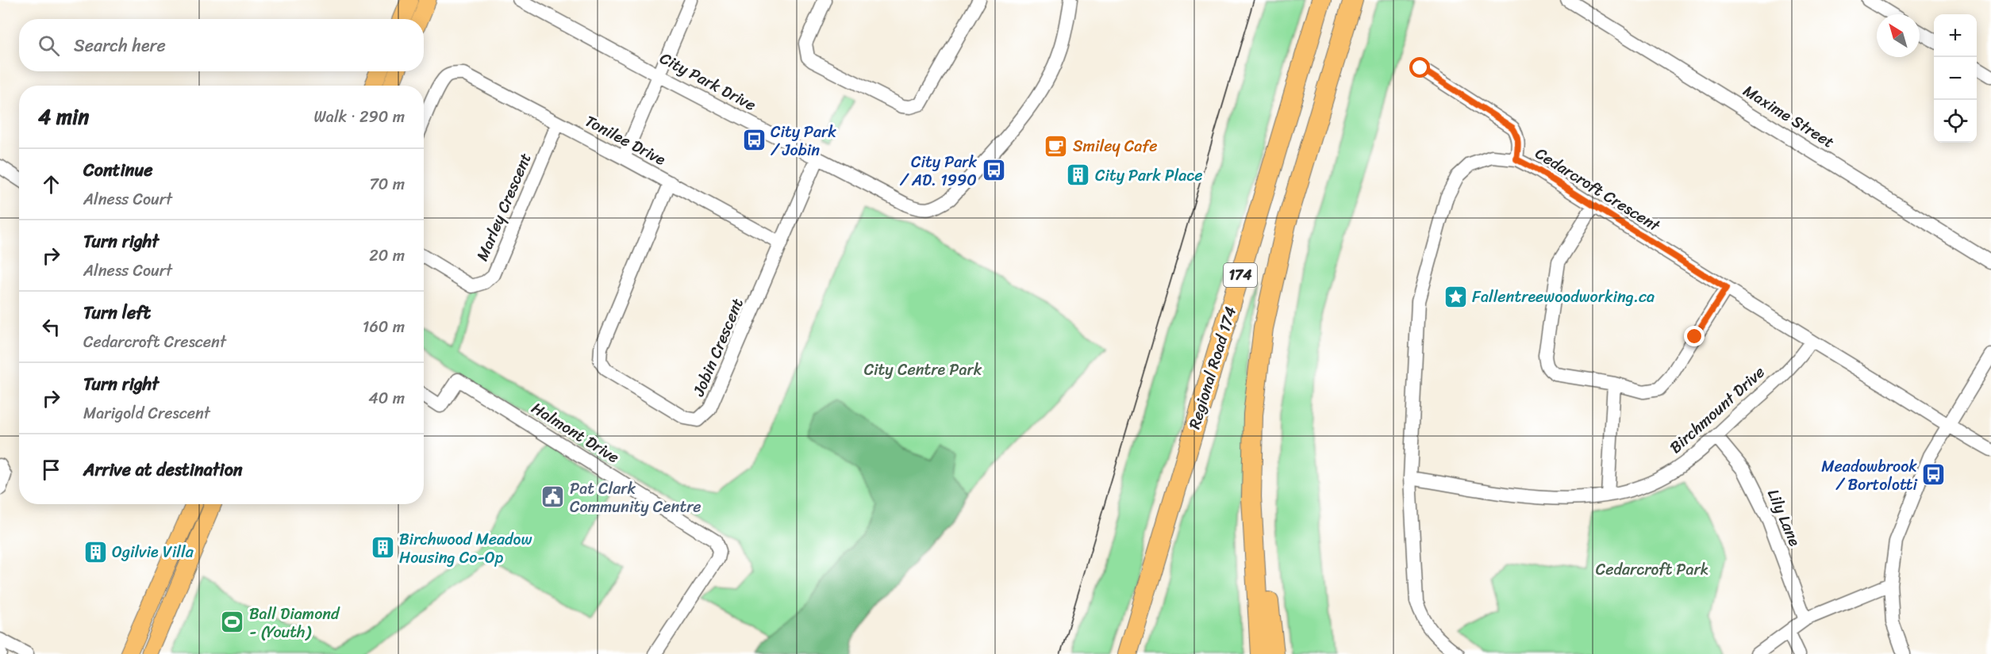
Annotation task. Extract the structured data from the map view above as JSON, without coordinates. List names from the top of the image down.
{
  "streets": {
    "highway": ["174", "Regional Road 174"],
    "street": [
      "City Park Drive",
      "Maxime Street",
      "Tonilee Drive",
      "Cedarcroft Crescent",
      "Marley Crescent",
      "Jobin Crescent",
      "Birchmount Drive",
      "Halmont Drive",
      "Lily Lane"
    ]
  },
  "crossings": [
    ["City Park Drive", "Jobin Crescent"],
    ["Tonilee Drive", "Marley Crescent"],
    ["Tonilee Drive", "Jobin Crescent"],
    ["Cedarcroft Crescent", "Birchmount Drive"],
    ["Birchmount Drive", "Lily Lane"]
  ],
  "parks": ["City Centre Park", "Cedarcroft Park"],
  "places": {
    "bus stop": ["City Park / Jobin", "City Park / AD. 1990", "Meadowbrook / Bortolotti"],
    "cafe": ["Smiley Cafe"],
    "building": ["City Park Place", "Birchwood Meadow Housing Co-Op", "Ogilvie Villa"],
    "place": ["Fallentreewoodworking.ca"],
    "public building": ["Pat Clark Community Centre"],
    "sports": ["Ball Diamond - (Youth)"]
  },
  "north": "top left",
  "page": {
    "map_buttons": ["+", "−"],
    "search": "Search here",
    "heading": ["4 min", "Walk · 290 m"],
    "list": [
      ["Continue", "Alness Court", "70 m"],
      ["Turn right", "Alness Court", "20 m"],
      ["Turn left", "Cedarcroft Crescent", "160 m"],
      ["Turn right", "Marigold Crescent", "40 m"],
      "Arrive at destination"
    ]
  }
}
